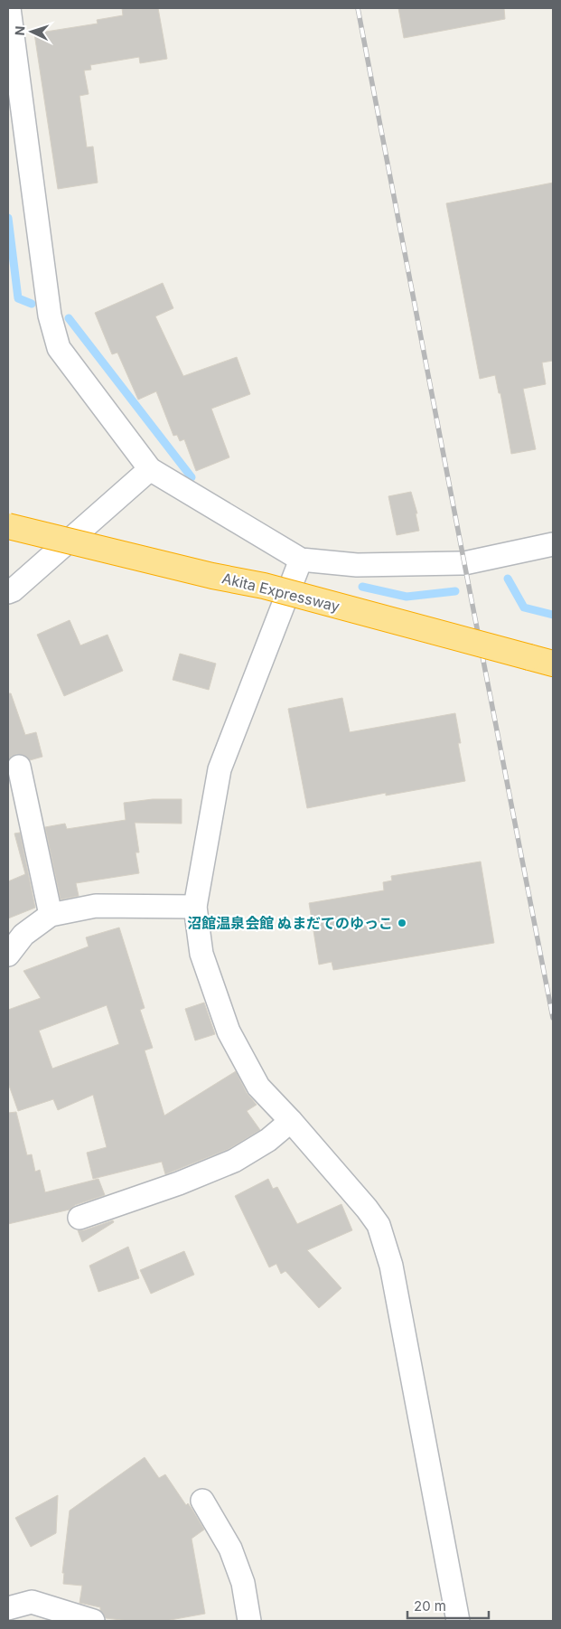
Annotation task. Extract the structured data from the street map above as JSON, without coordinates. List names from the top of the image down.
{
  "streets": {
    "highway": ["Akita Expressway"]
  },
  "places": ["沼館温泉会館 ぬまだてのゆっこ"],
  "scale_bar": "20 m",
  "north": "left"
}
